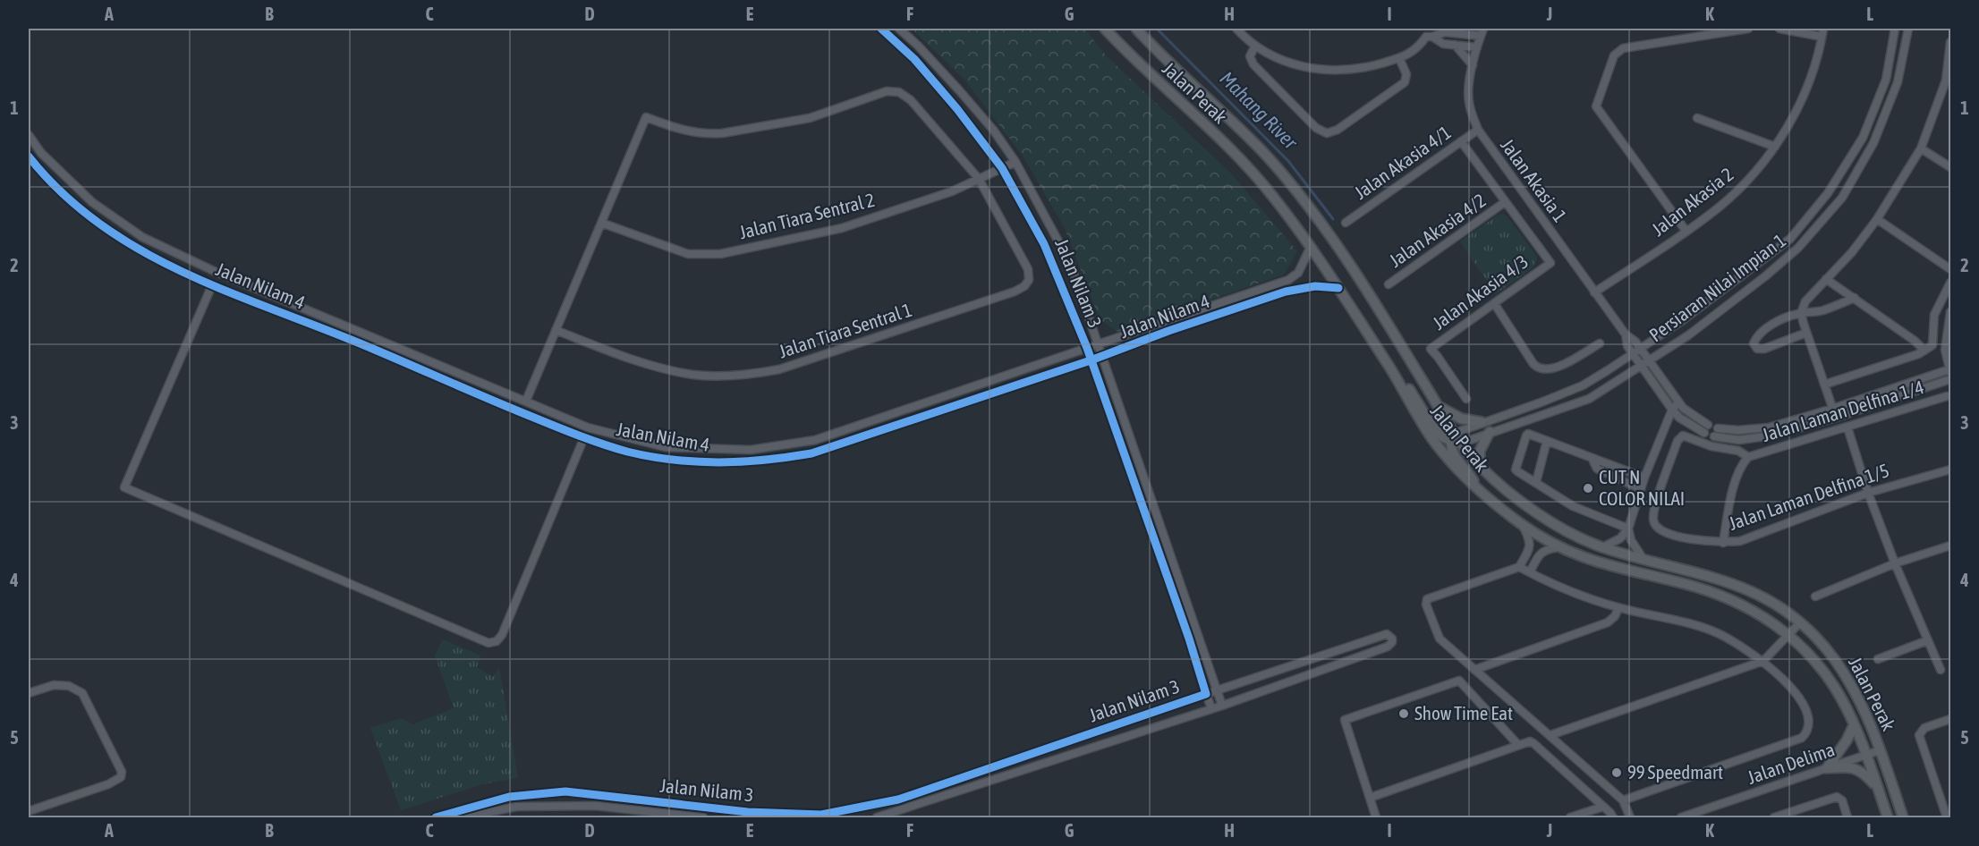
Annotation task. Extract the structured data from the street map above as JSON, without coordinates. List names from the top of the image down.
{
  "streets": {
    "main road": ["Jalan Perak"],
    "street": [
      "Jalan Akasia 4/1",
      "Jalan Akasia 1",
      "Jalan Akasia 2",
      "Jalan Tiara Sentral 2",
      "Jalan Akasia 4/2",
      "Jalan Nilam 3",
      "Jalan Nilam 4",
      "Persiaran Nilai Impian 1",
      "Jalan Akasia 4/3",
      "Jalan Tiara Sentral 1",
      "Jalan Laman Delfina 1/4",
      "Jalan Laman Delfina 1/5",
      "Jalan Delima"
    ]
  },
  "crossings": [
    ["Jalan Perak", "Jalan Nilam 4"],
    ["Jalan Perak", "Persiaran Nilai Impian 1"],
    ["Jalan Perak", "Jalan Delima"],
    ["Jalan Akasia 4/1", "Jalan Akasia 1"],
    ["Jalan Akasia 1", "Jalan Akasia 2"],
    ["Jalan Tiara Sentral 2", "Jalan Nilam 3"],
    ["Jalan Tiara Sentral 2", "Jalan Tiara Sentral 1"],
    ["Jalan Akasia 4/2", "Jalan Akasia 4/3"],
    ["Jalan Nilam 3", "Jalan Nilam 4"],
    ["Jalan Laman Delfina 1/4", "Jalan Laman Delfina 1/5"]
  ],
  "water": ["Mahang River"],
  "places": ["CUT N COLOR NILAI", "Show Time Eat", "99 Speedmart"],
  "grid": {
    "columns": [
      "A",
      "B",
      "C",
      "D",
      "E",
      "F",
      "G",
      "H",
      "I",
      "J",
      "K",
      "L"
    ],
    "rows": [
      "1",
      "2",
      "3",
      "4",
      "5"
    ]
  }
}
